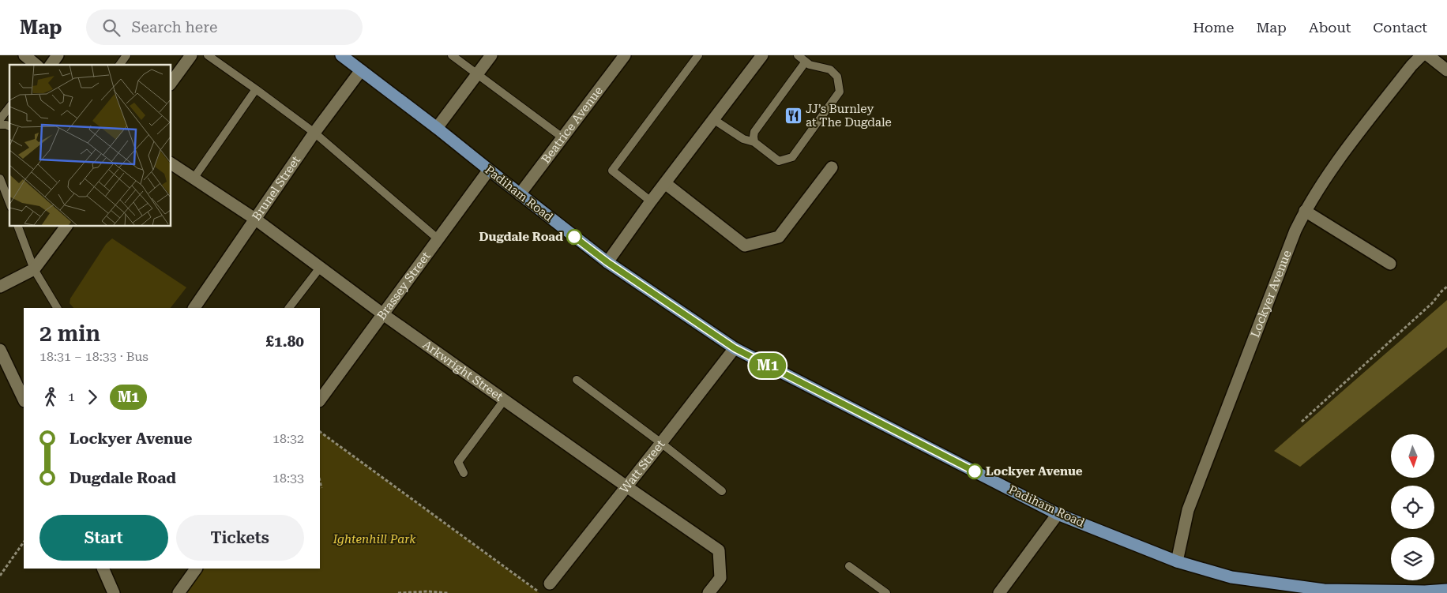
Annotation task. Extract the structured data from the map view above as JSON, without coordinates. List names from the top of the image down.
{
  "streets": {
    "main road": ["Padiham Road"],
    "street": [
      "Beatrice Avenue",
      "Brunel Street",
      "Brassey Street",
      "Lockyer Avenue",
      "Arkwright Street",
      "Watt Street"
    ]
  },
  "crossings": [
    ["Beatrice Avenue", "Padiham Road"],
    ["Brunel Street", "Padiham Road"],
    ["Brunel Street", "Arkwright Street"],
    ["Padiham Road", "Brassey Street"],
    ["Padiham Road", "Lockyer Avenue"],
    ["Padiham Road", "Watt Street"],
    ["Brassey Street", "Arkwright Street"],
    ["Arkwright Street", "Watt Street"]
  ],
  "parks": ["Ightenhill Park"],
  "places": {
    "restaurant": ["JJ’s Burnley at The Dugdale"],
    "other": ["Dugdale Road", "Lockyer Avenue"]
  },
  "lines": ["bus line M1"],
  "north": "bottom",
  "page": {
    "header": "Map",
    "search": "Search here",
    "nav": [
      "Home",
      "Map",
      "About",
      "Contact"
    ],
    "on_map": "M1",
    "heading": ["2 min", "18:31 – 18:33 · Bus", "£1.80"],
    "legs": ["1", "M1"],
    "list": [
      {
        "name": "Lockyer Avenue",
        "value": "18:32"
      },
      {
        "name": "Dugdale Road",
        "value": "18:33"
      }
    ],
    "buttons": ["Start", "Tickets"]
  }
}
